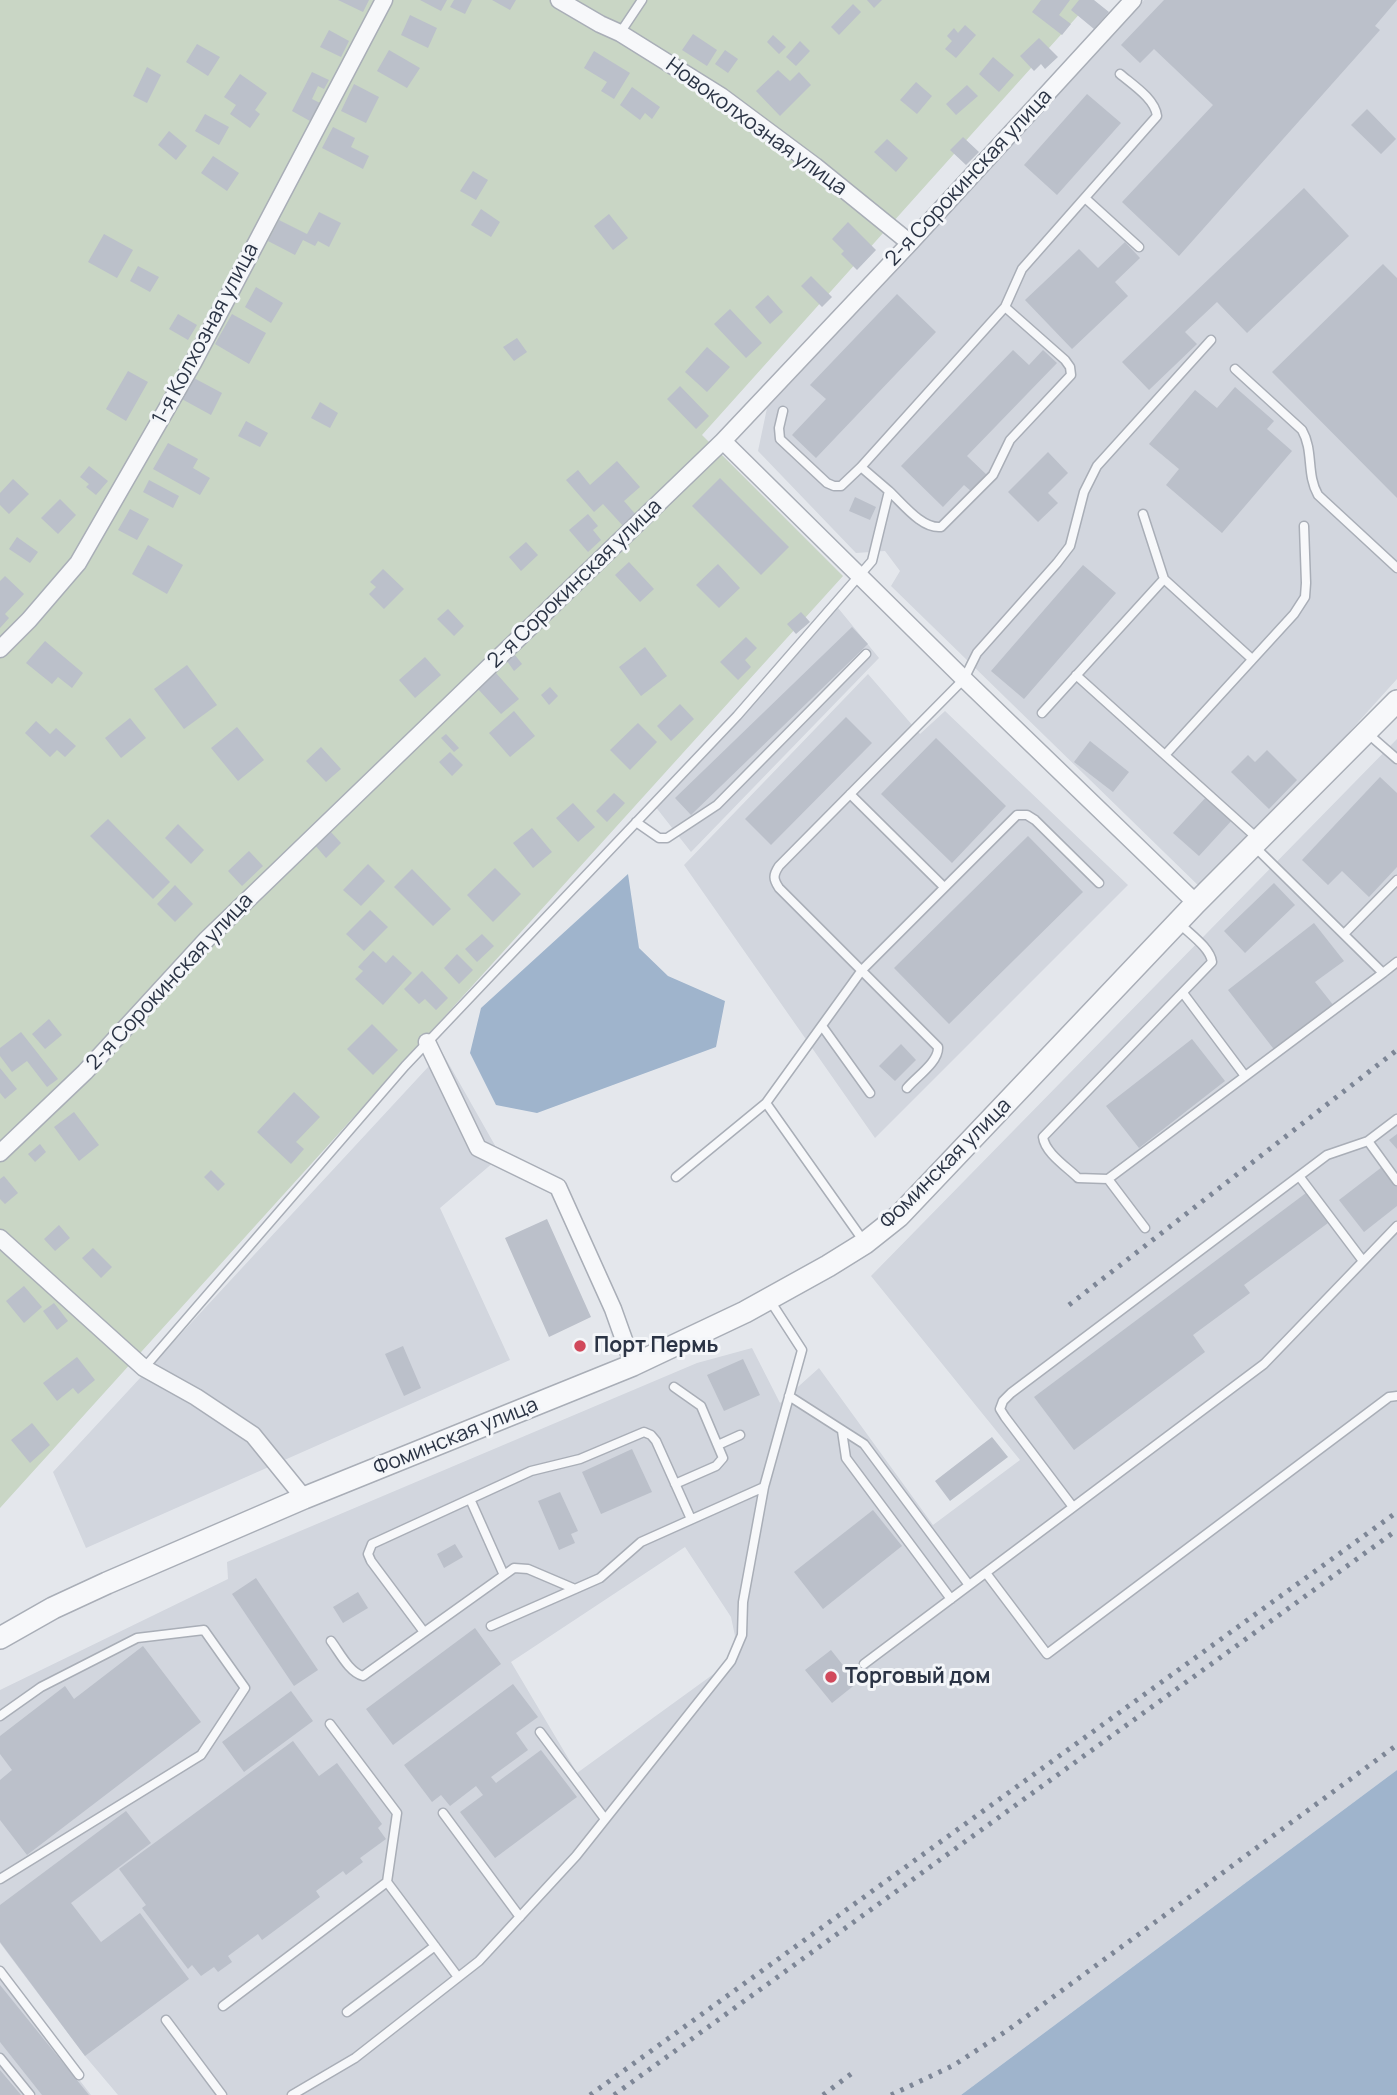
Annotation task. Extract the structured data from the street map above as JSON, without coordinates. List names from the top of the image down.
{
  "streets": {
    "street": [
      "Новоколхозная улица",
      "2-я Сорокинская улица",
      "1-я Колхозная улица",
      "Фоминская улица"
    ]
  },
  "crossings": [
    ["Новоколхозная улица", "2-я Сорокинская улица"]
  ],
  "places": ["Порт Пермь", "Торговый дом"]
}
